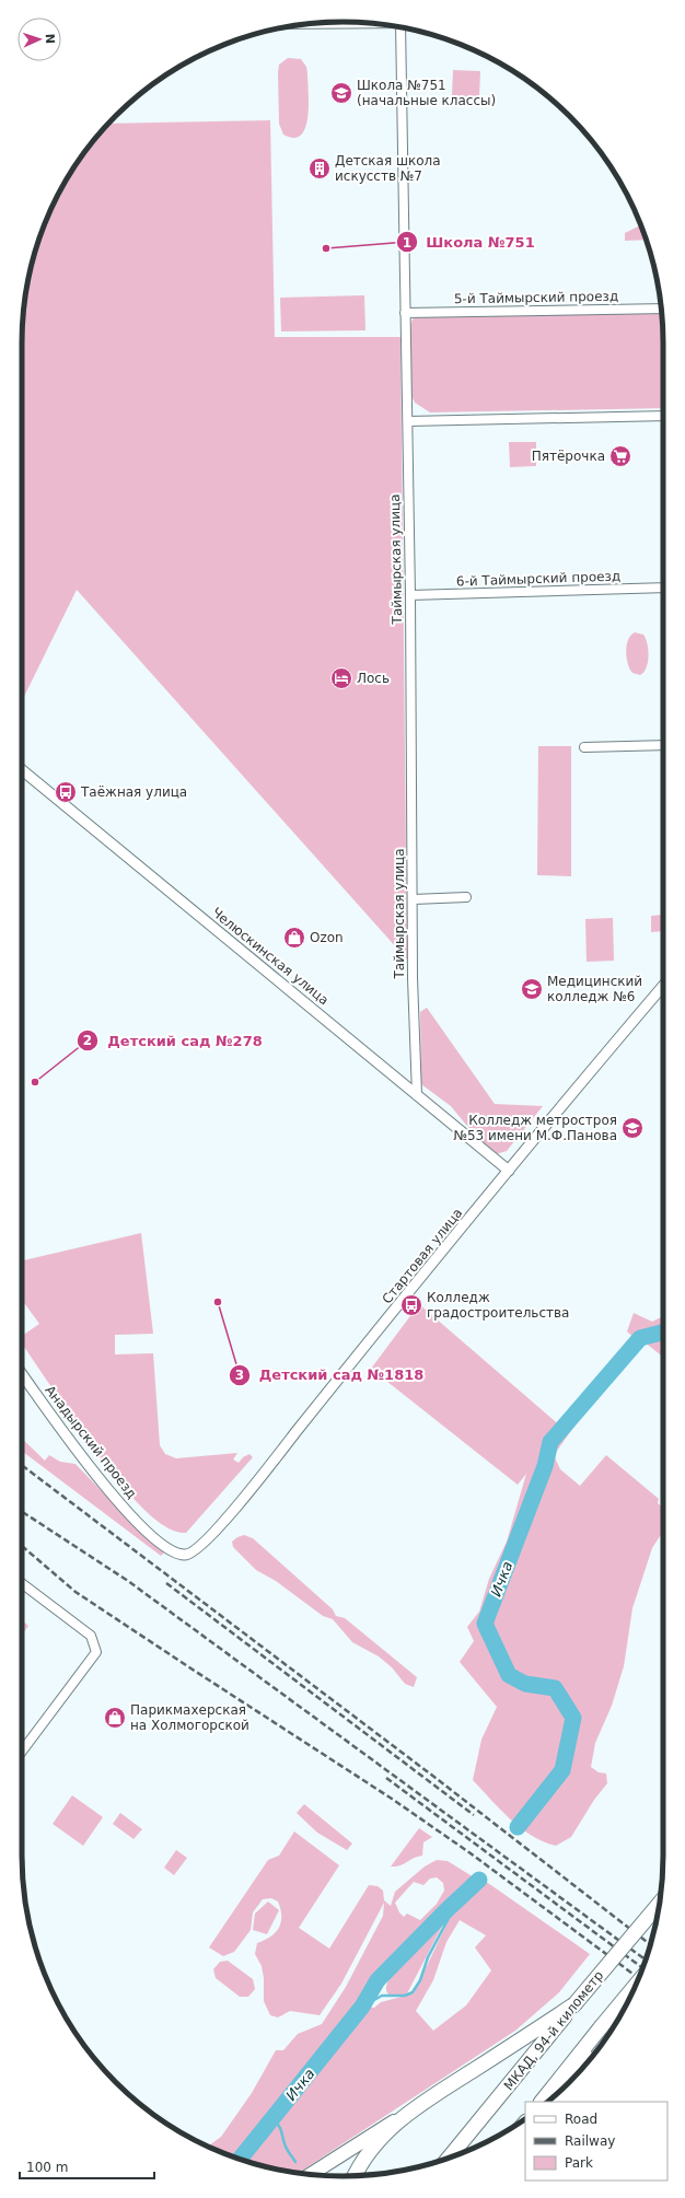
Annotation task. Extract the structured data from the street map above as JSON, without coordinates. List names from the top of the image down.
{
  "streets": {
    "highway": ["МКАД, 94-й километр"],
    "street": [
      "5-й Таймырский проезд",
      "Таймырская улица",
      "6-й Таймырский проезд",
      "Челюскинская улица",
      "Стартовая улица",
      "Анадырский проезд"
    ]
  },
  "crossings": [
    ["5-й Таймырский проезд", "Таймырская улица"],
    ["Таймырская улица", "6-й Таймырский проезд"],
    ["Таймырская улица", "Челюскинская улица"],
    ["Челюскинская улица", "Стартовая улица"],
    ["Стартовая улица", "Анадырский проезд"]
  ],
  "water": ["Ичка"],
  "places": {
    "school or university": ["Школа №751 (начальные классы)", "Медицинский колледж №6", "Колледж метростроя №53 имени М.Ф.Панова"],
    "building": ["Детская школа искусств №7"],
    "other": ["Школа №751", "Детский сад №278", "Детский сад №1818"],
    "supermarket": ["Пятёрочка"],
    "hotel": ["Лось"],
    "bus stop": ["Таёжная улица", "Колледж градостроительства"],
    "shop": ["Ozon", "Парикмахерская на Холмогорской"]
  },
  "legend": ["Road", "Railway", "Park"],
  "scale_bar": "100 m",
  "north": "right"
}
